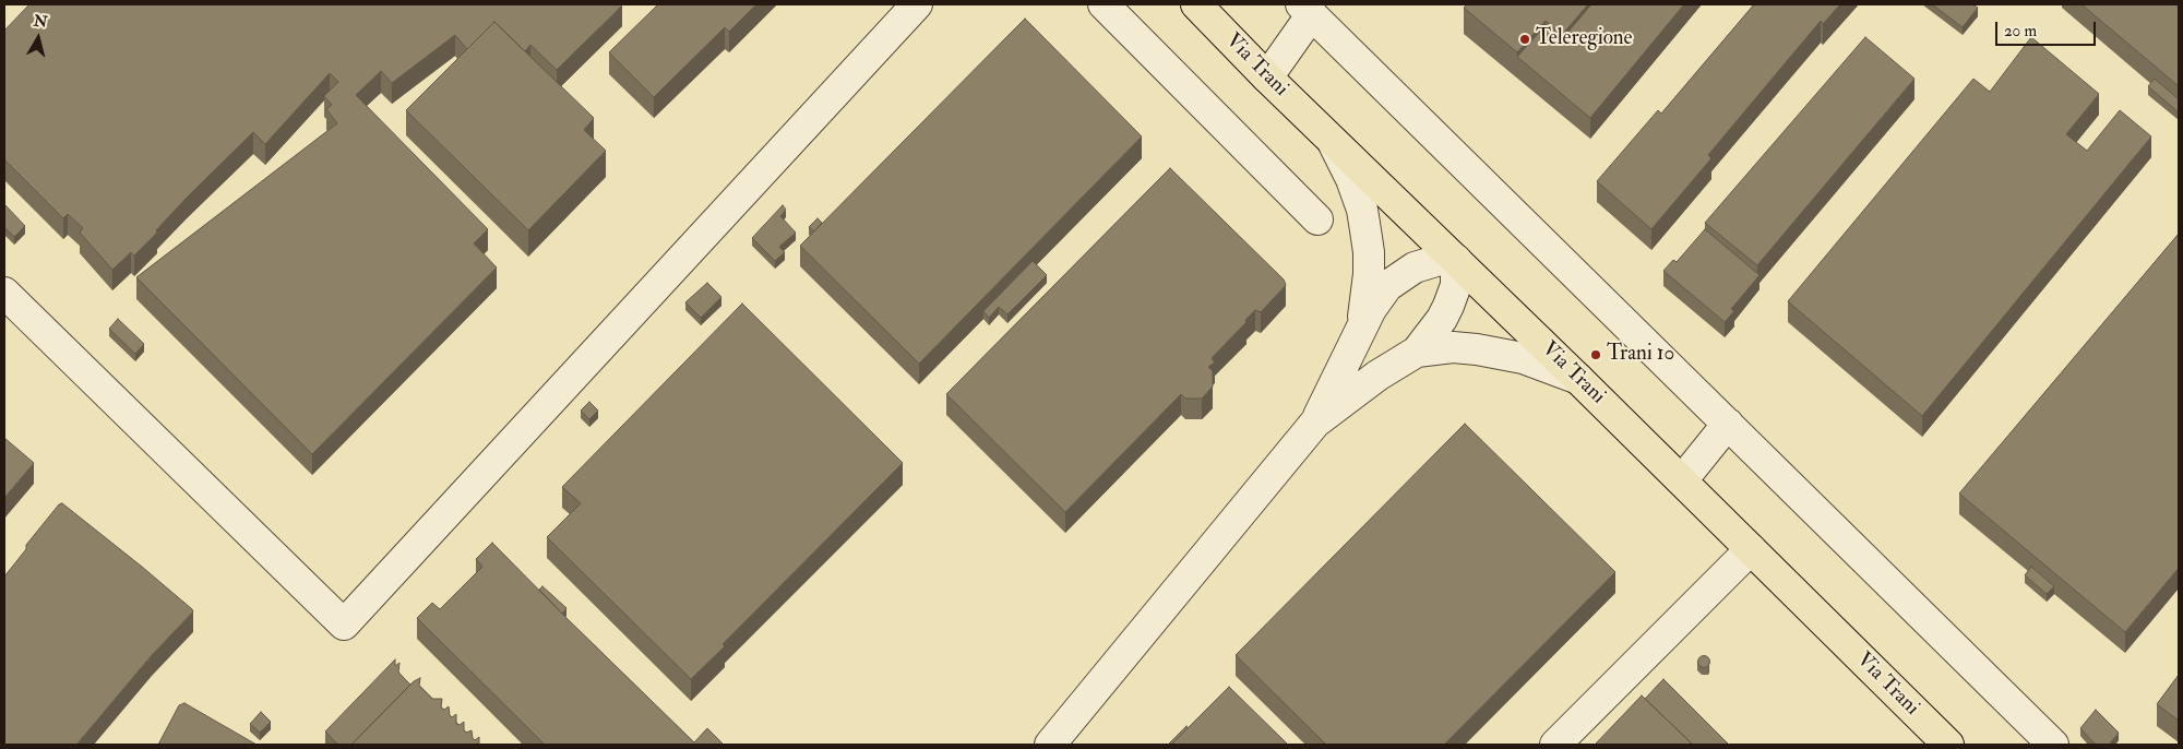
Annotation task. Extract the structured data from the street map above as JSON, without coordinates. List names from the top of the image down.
{
  "streets": {
    "main road": ["Via Trani"]
  },
  "places": ["Teleregione", "Trani 10"],
  "scale_bar": "20 m",
  "north": "top"
}
